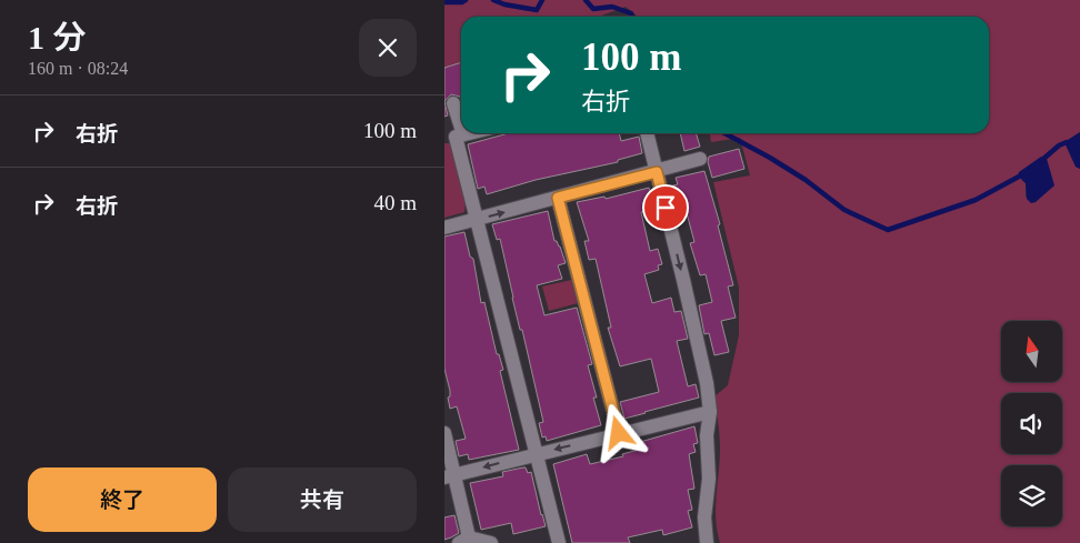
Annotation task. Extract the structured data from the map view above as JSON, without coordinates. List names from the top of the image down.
{
  "north": "top",
  "page": {
    "heading": ["1 分", "160 m · 08:24"],
    "turn": ["100 m", "右折"],
    "list": [
      {
        "name": "右折",
        "value": "100 m"
      },
      {
        "name": "右折",
        "value": "40 m"
      }
    ],
    "buttons": ["終了", "共有"]
  }
}
